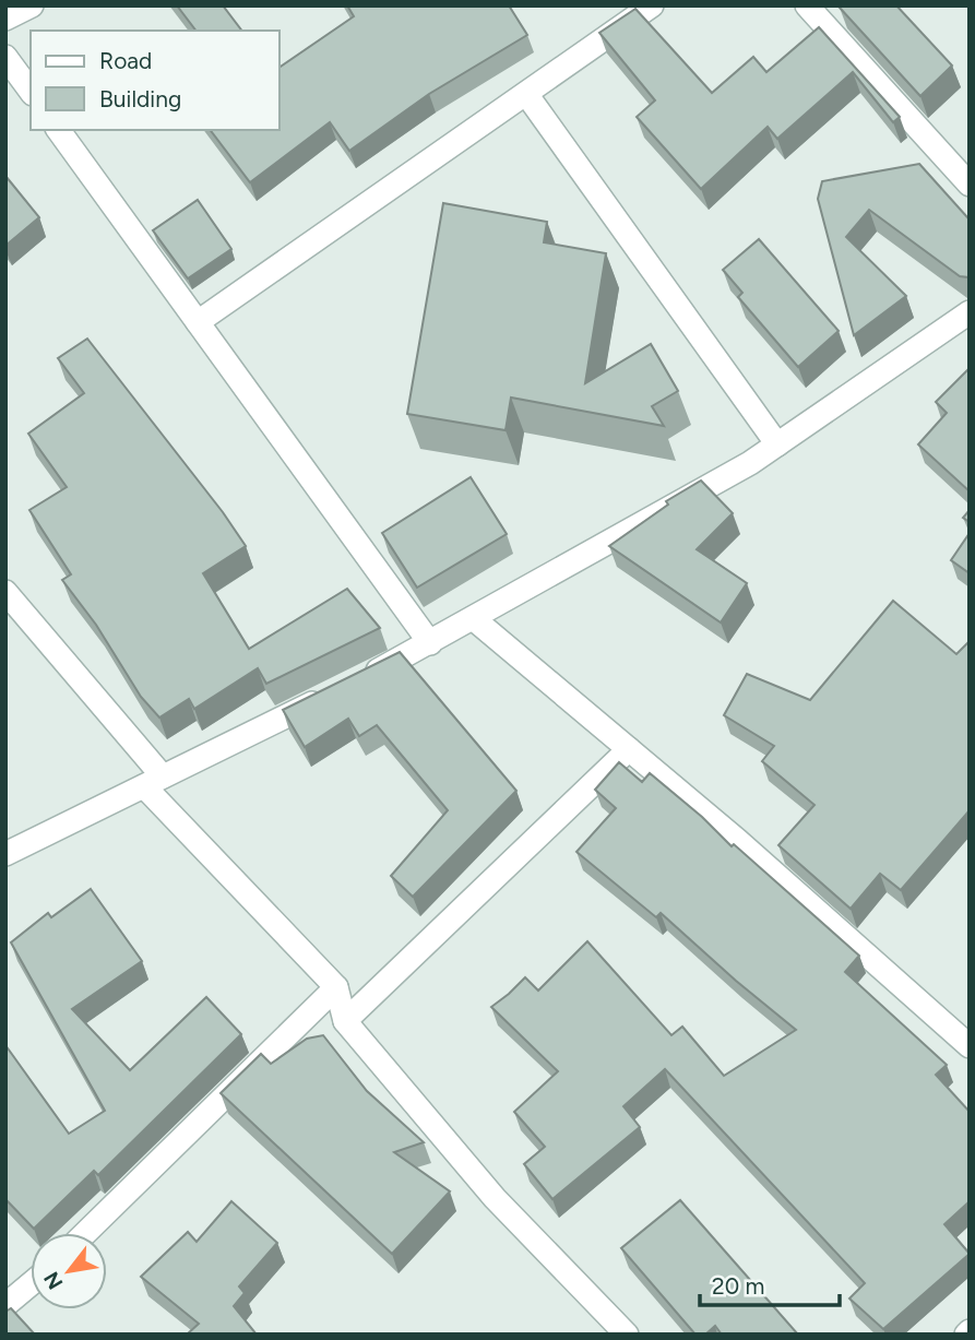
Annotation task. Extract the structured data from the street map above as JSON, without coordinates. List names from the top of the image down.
{
  "legend": ["Road", "Building"],
  "scale_bar": "20 m",
  "north": "bottom left"
}
